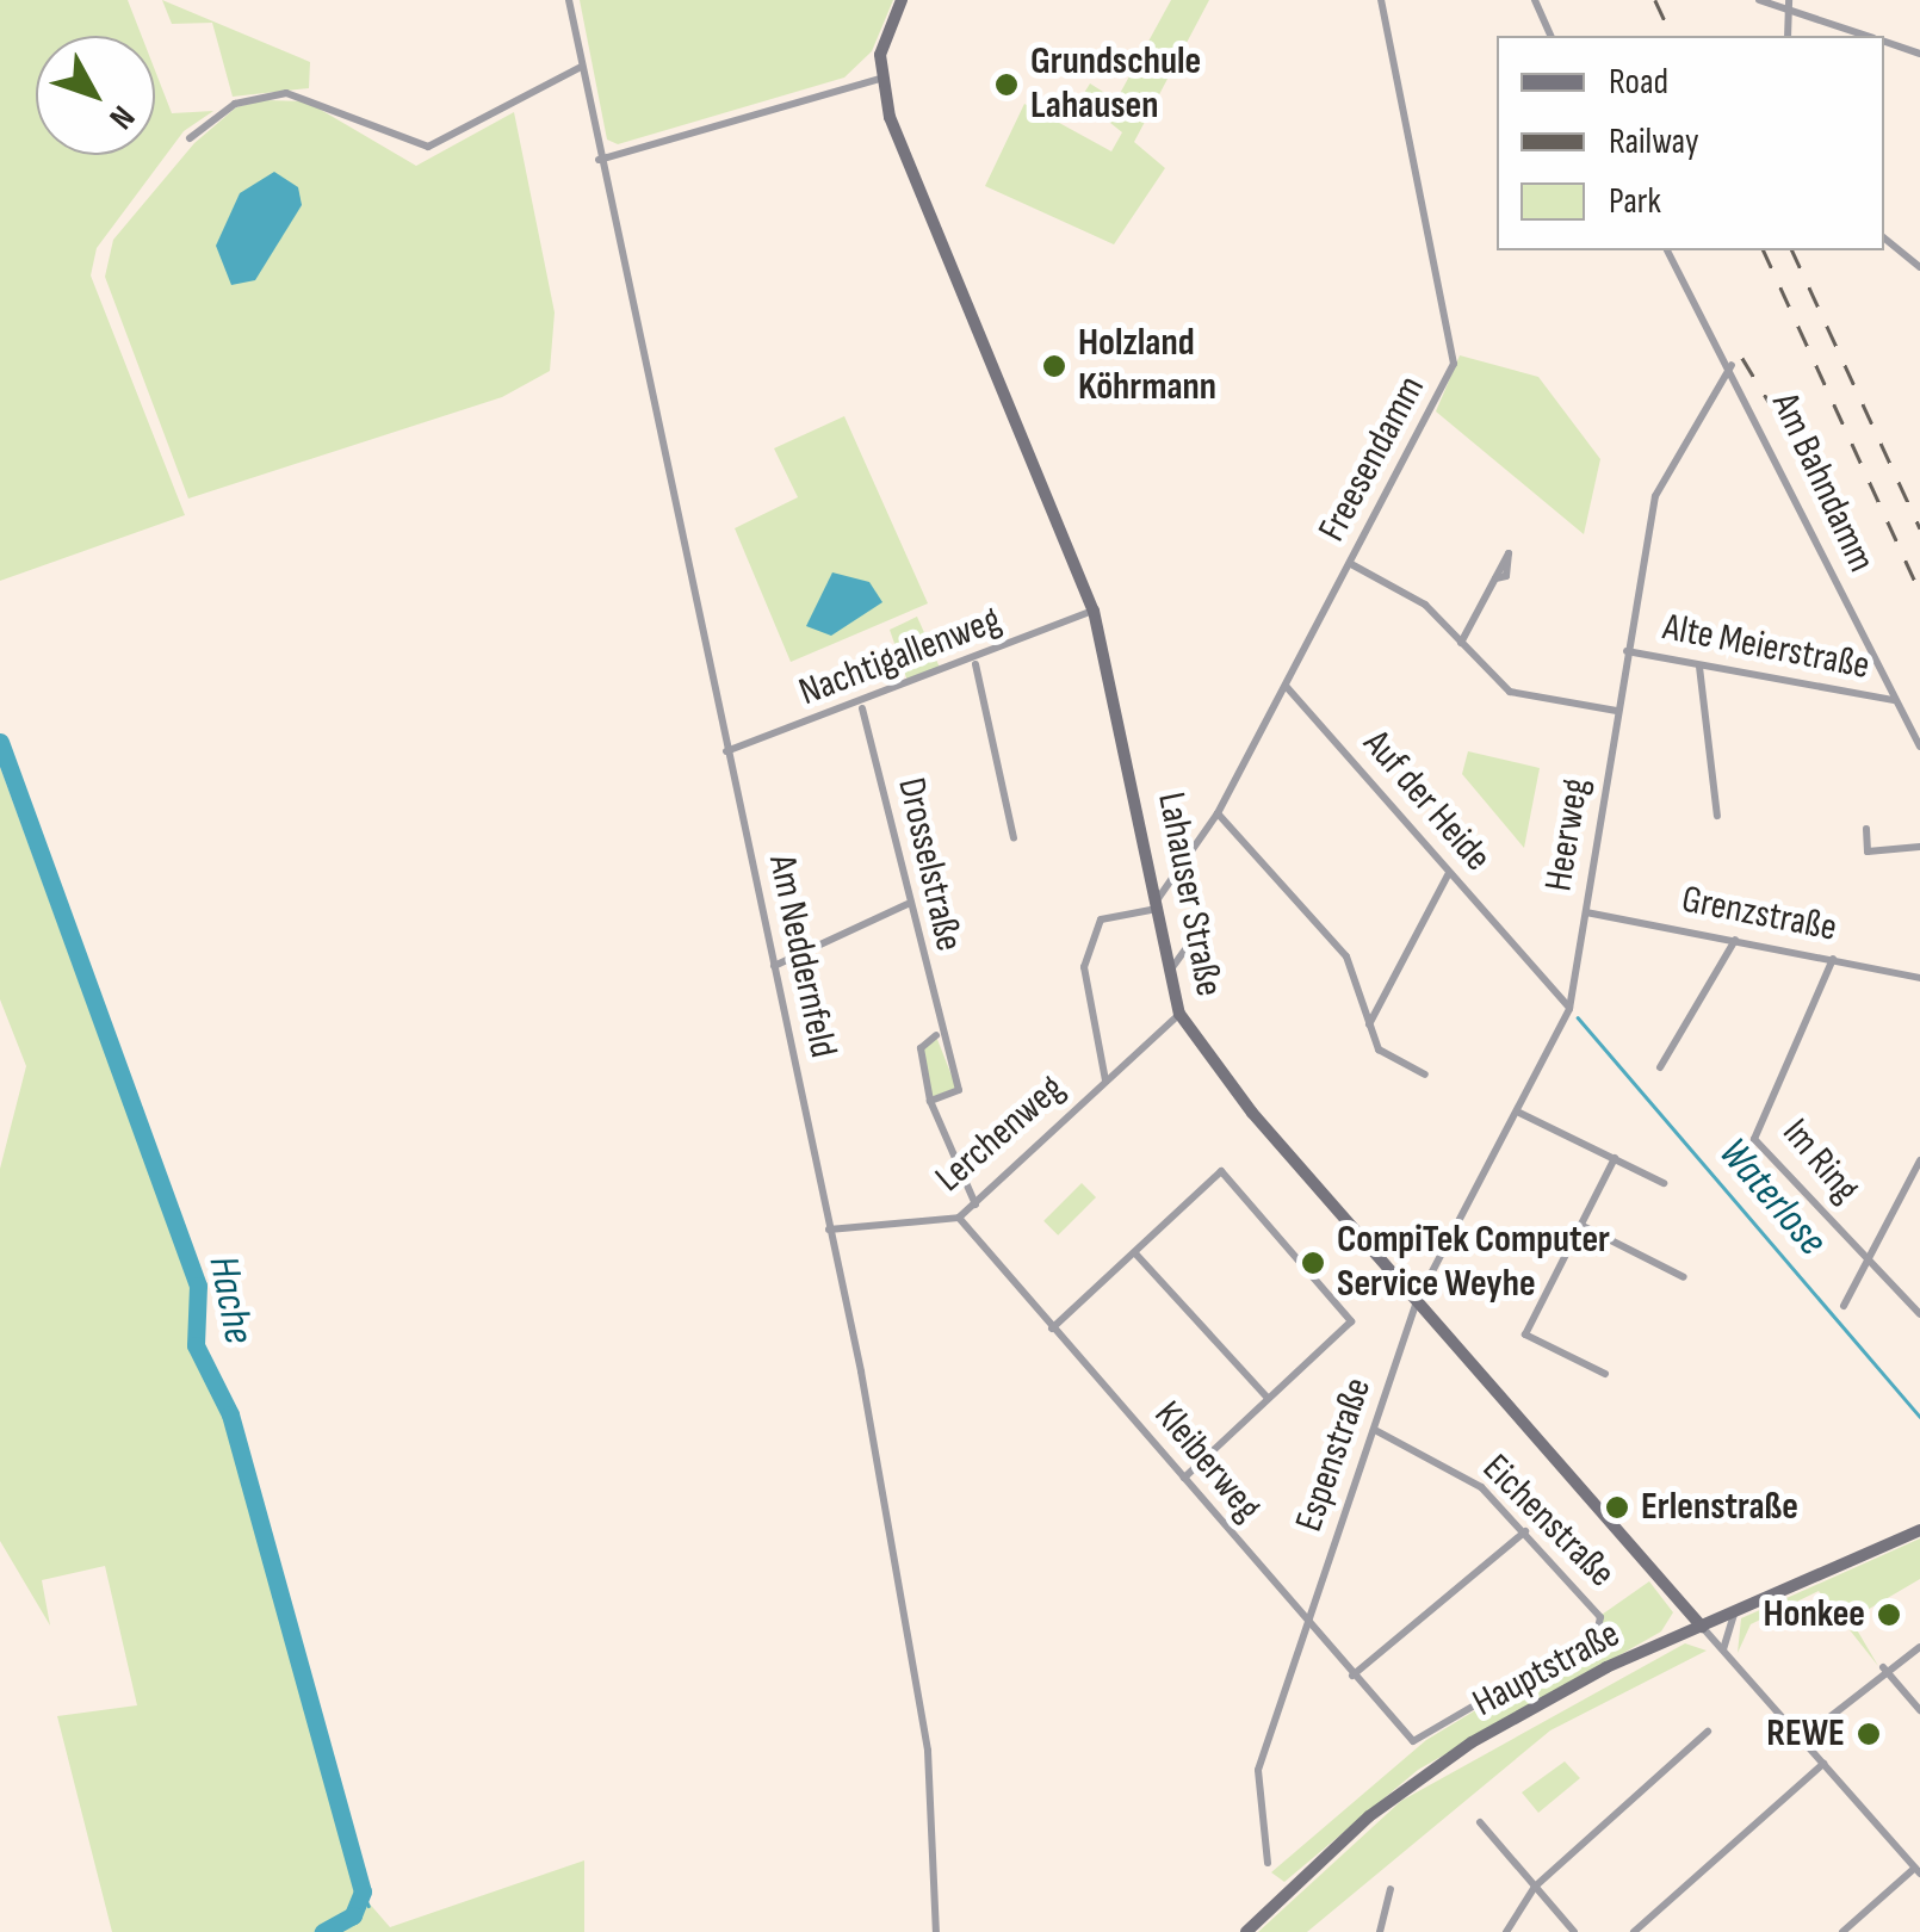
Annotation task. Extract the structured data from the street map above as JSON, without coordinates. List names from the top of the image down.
{
  "streets": {
    "street": [
      "Freesendamm",
      "Am Bahndamm",
      "Alte Meierstraße",
      "Nachtigallenweg",
      "Auf der Heide",
      "Heerweg",
      "Drosselstraße",
      "Lahauser Straße",
      "Grenzstraße",
      "Am Neddernfeld",
      "Lerchenweg",
      "Im Ring",
      "Espenstraße",
      "Kleiberweg",
      "Eichenstraße",
      "Hauptstraße"
    ]
  },
  "crossings": [
    ["Freesendamm", "Auf der Heide"],
    ["Freesendamm", "Lahauser Straße"],
    ["Am Bahndamm", "Alte Meierstraße"],
    ["Am Bahndamm", "Heerweg"],
    ["Alte Meierstraße", "Heerweg"],
    ["Nachtigallenweg", "Drosselstraße"],
    ["Nachtigallenweg", "Lahauser Straße"],
    ["Nachtigallenweg", "Am Neddernfeld"],
    ["Auf der Heide", "Heerweg"],
    ["Heerweg", "Lahauser Straße"],
    ["Heerweg", "Grenzstraße"],
    ["Heerweg", "Espenstraße"],
    ["Drosselstraße", "Lerchenweg"],
    ["Lahauser Straße", "Lerchenweg"],
    ["Lahauser Straße", "Espenstraße"],
    ["Lahauser Straße", "Hauptstraße"],
    ["Grenzstraße", "Im Ring"],
    ["Am Neddernfeld", "Lerchenweg"],
    ["Lerchenweg", "Kleiberweg"],
    ["Espenstraße", "Kleiberweg"],
    ["Espenstraße", "Eichenstraße"],
    ["Kleiberweg", "Eichenstraße"]
  ],
  "water": ["Waterlose", "Hache"],
  "places": [
    "Grundschule Lahausen",
    "Holzland Köhrmann",
    "CompiTek Computer Service Weyhe",
    "Erlenstraße",
    "Honkee",
    "REWE"
  ],
  "legend": ["Road", "Railway", "Park"],
  "north": "bottom right"
}
